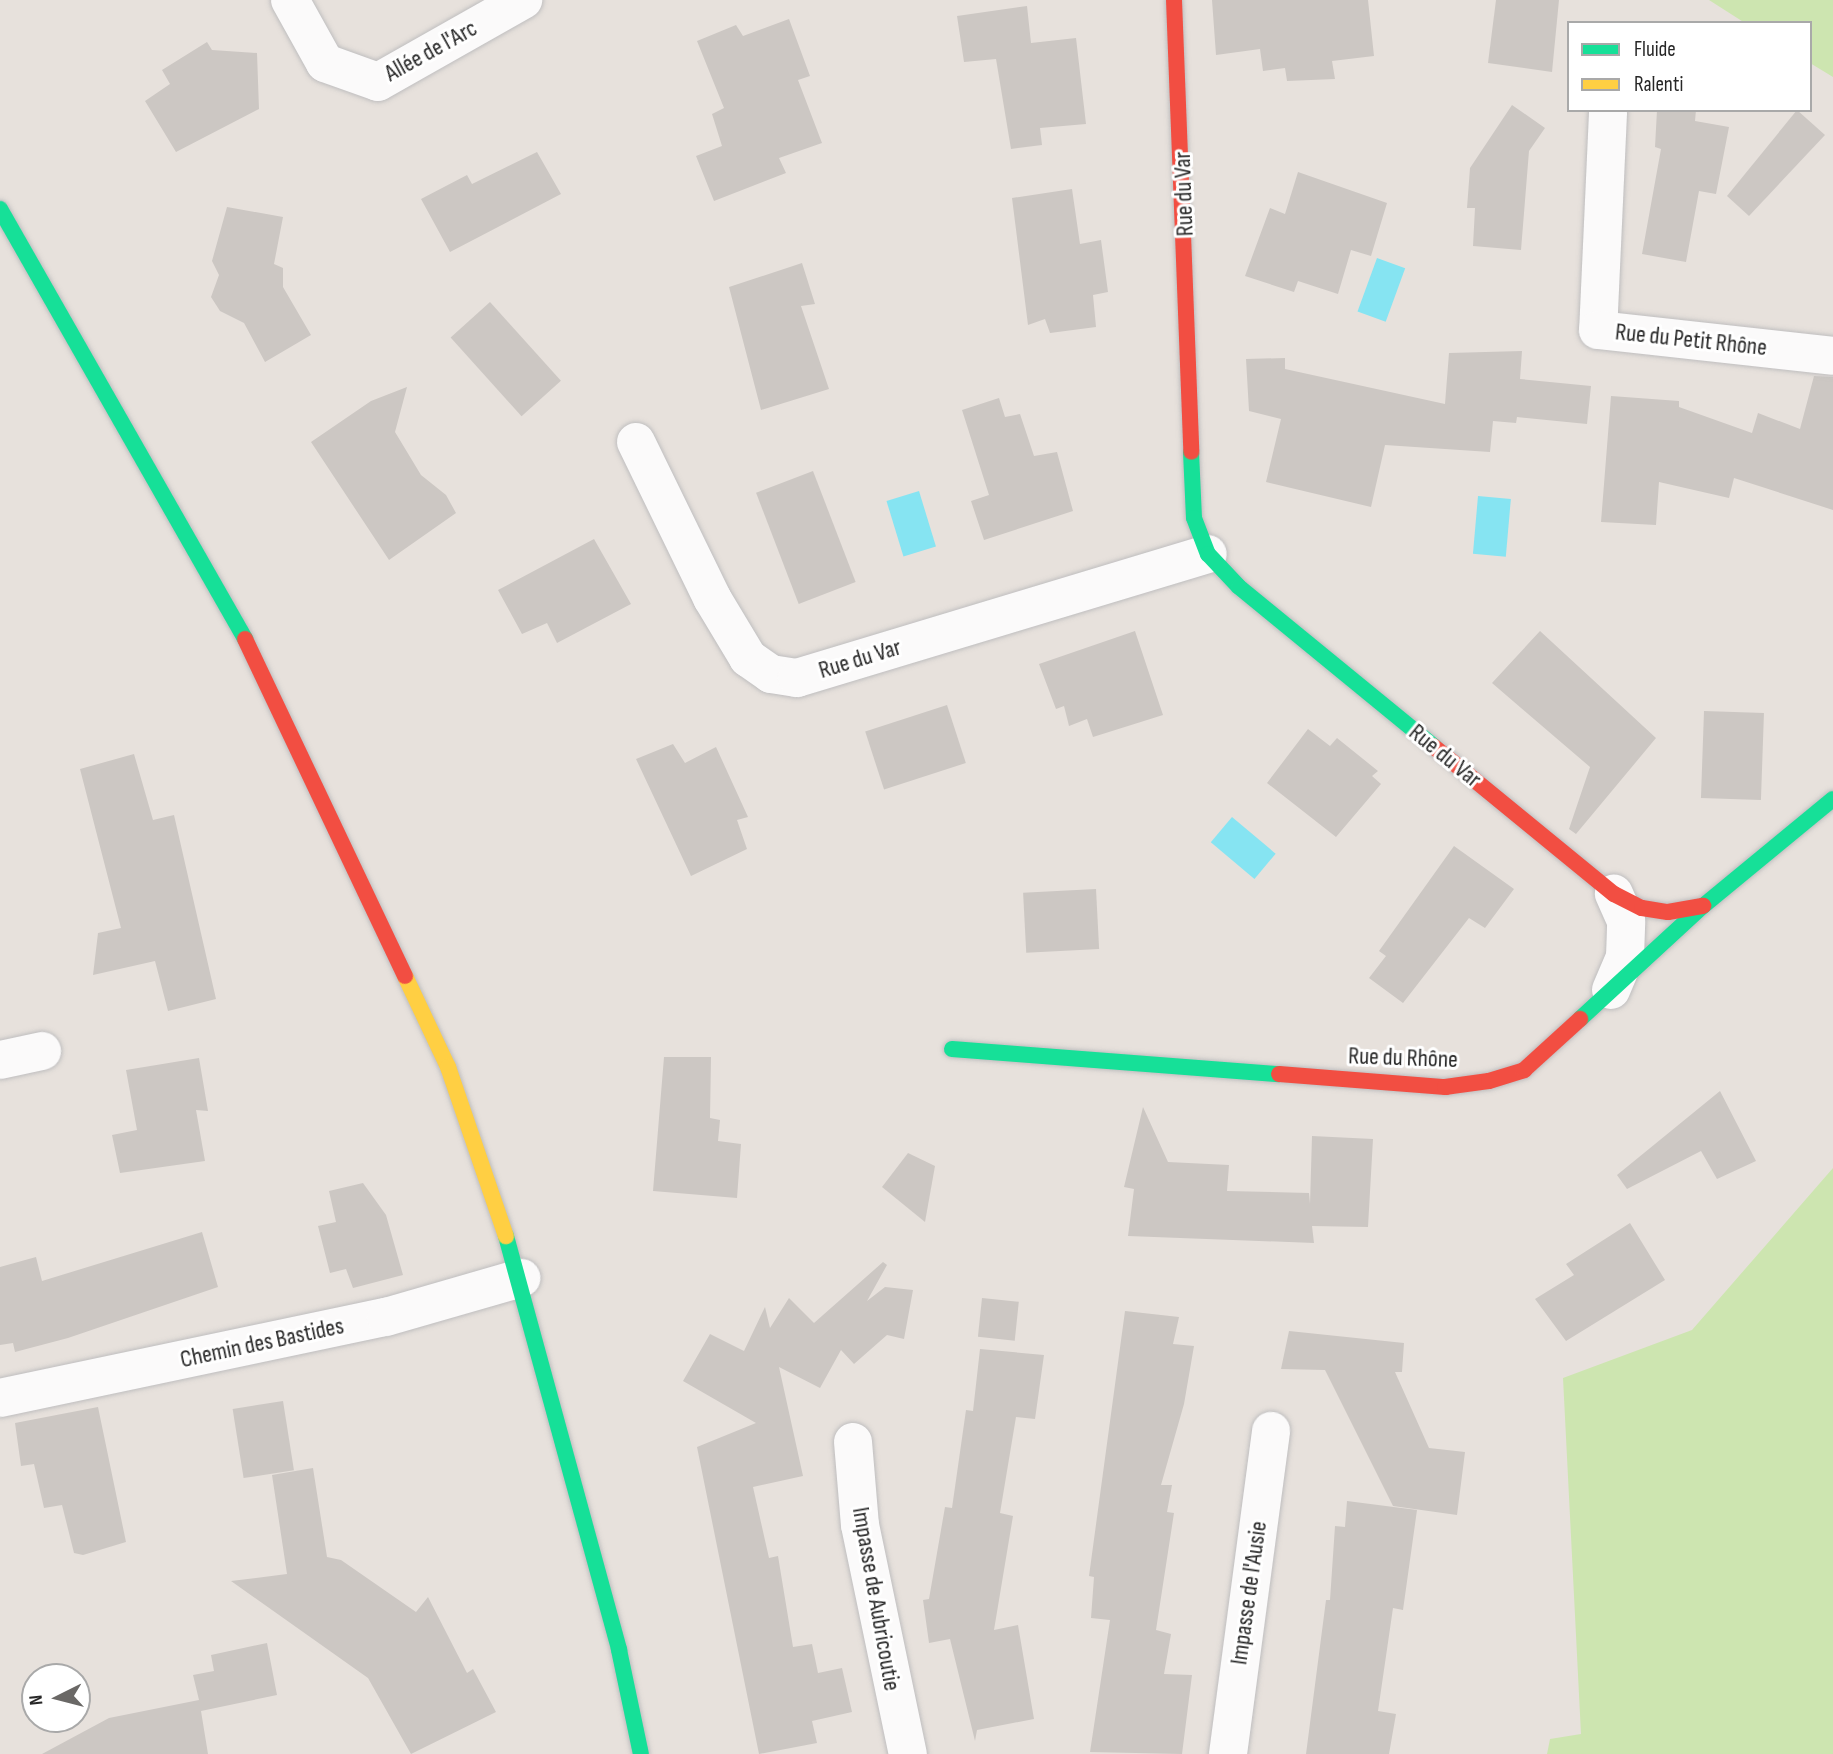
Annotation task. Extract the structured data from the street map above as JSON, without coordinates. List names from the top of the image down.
{
  "streets": {
    "street": [
      "Allée de l'Arc",
      "Rue du Var",
      "Rue du Petit Rhône",
      "Rue du Rhône",
      "Chemin des Bastides",
      "Impasse de l'Ausie",
      "Impasse de Aubricoutie"
    ]
  },
  "crossings": [
    ["Rue du Var", "Rue du Rhône"]
  ],
  "legend": ["Fluide", "Ralenti"],
  "north": "left"
}
